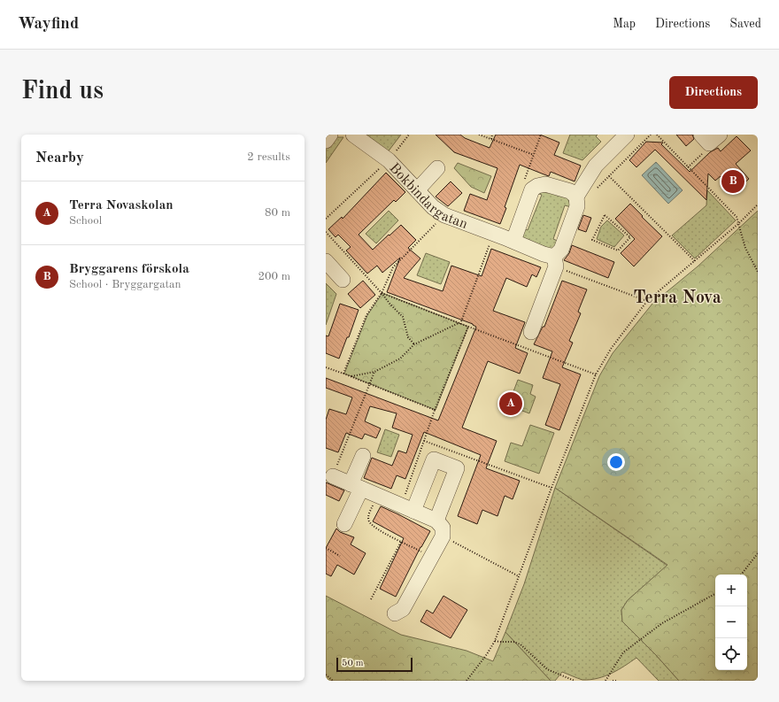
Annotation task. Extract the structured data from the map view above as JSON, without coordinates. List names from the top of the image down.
{
  "streets": {
    "street": ["Bokbindargatan"]
  },
  "districts": ["Terra Nova"],
  "scale_bar": "50 m",
  "page": {
    "header": "Wayfind",
    "nav": ["Map", "Directions", "Saved"],
    "buttons": "Directions",
    "title": "Find us",
    "heading": ["Nearby", "2 results"],
    "pins": ["B", "A"],
    "list": [
      {
        "mark": "A",
        "name": "Terra Novaskolan",
        "note": "School",
        "value": "80 m"
      },
      {
        "mark": "B",
        "name": "Bryggarens förskola",
        "note": "School · Bryggargatan",
        "value": "200 m"
      }
    ],
    "map_buttons": ["+", "−"],
    "scale": "50 m"
  }
}
